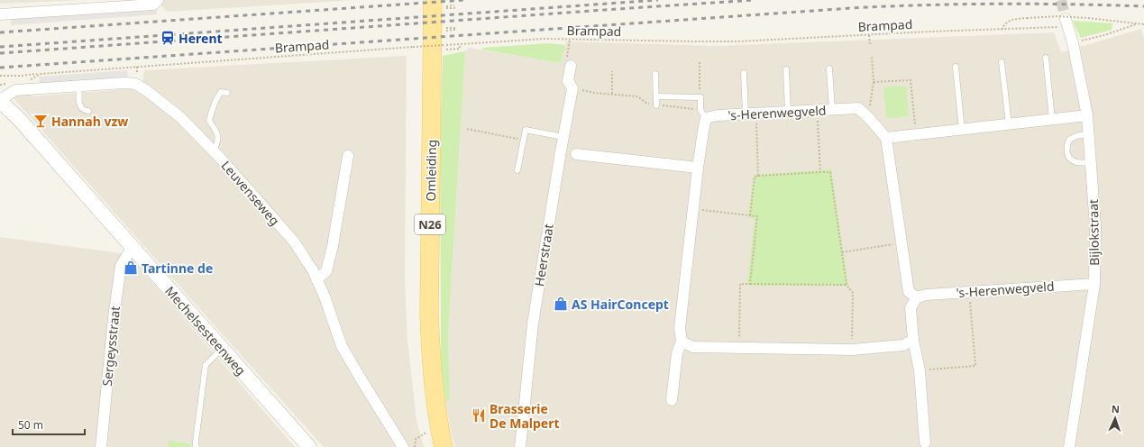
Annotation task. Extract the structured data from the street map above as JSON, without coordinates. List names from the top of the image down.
{
  "streets": {
    "main road": ["Omleiding", "N26"],
    "street": [
      "'s-Herenwegveld",
      "Leuvenseweg",
      "Bijlokstraat",
      "Heerstraat",
      "Mechelsesteenweg",
      "Sergeysstraat"
    ],
    "path": ["Brampad"]
  },
  "crossings": [
    ["Brampad", "Bijlokstraat"],
    ["'s-Herenwegveld", "Bijlokstraat"],
    ["Leuvenseweg", "Mechelsesteenweg"],
    ["Mechelsesteenweg", "Sergeysstraat"]
  ],
  "places": {
    "station": ["Herent"],
    "bar": ["Hannah vzw"],
    "shop": ["Tartinne de", "AS HairConcept"],
    "restaurant": ["Brasserie De Malpert"]
  },
  "scale_bar": "50 m",
  "north": "top"
}
